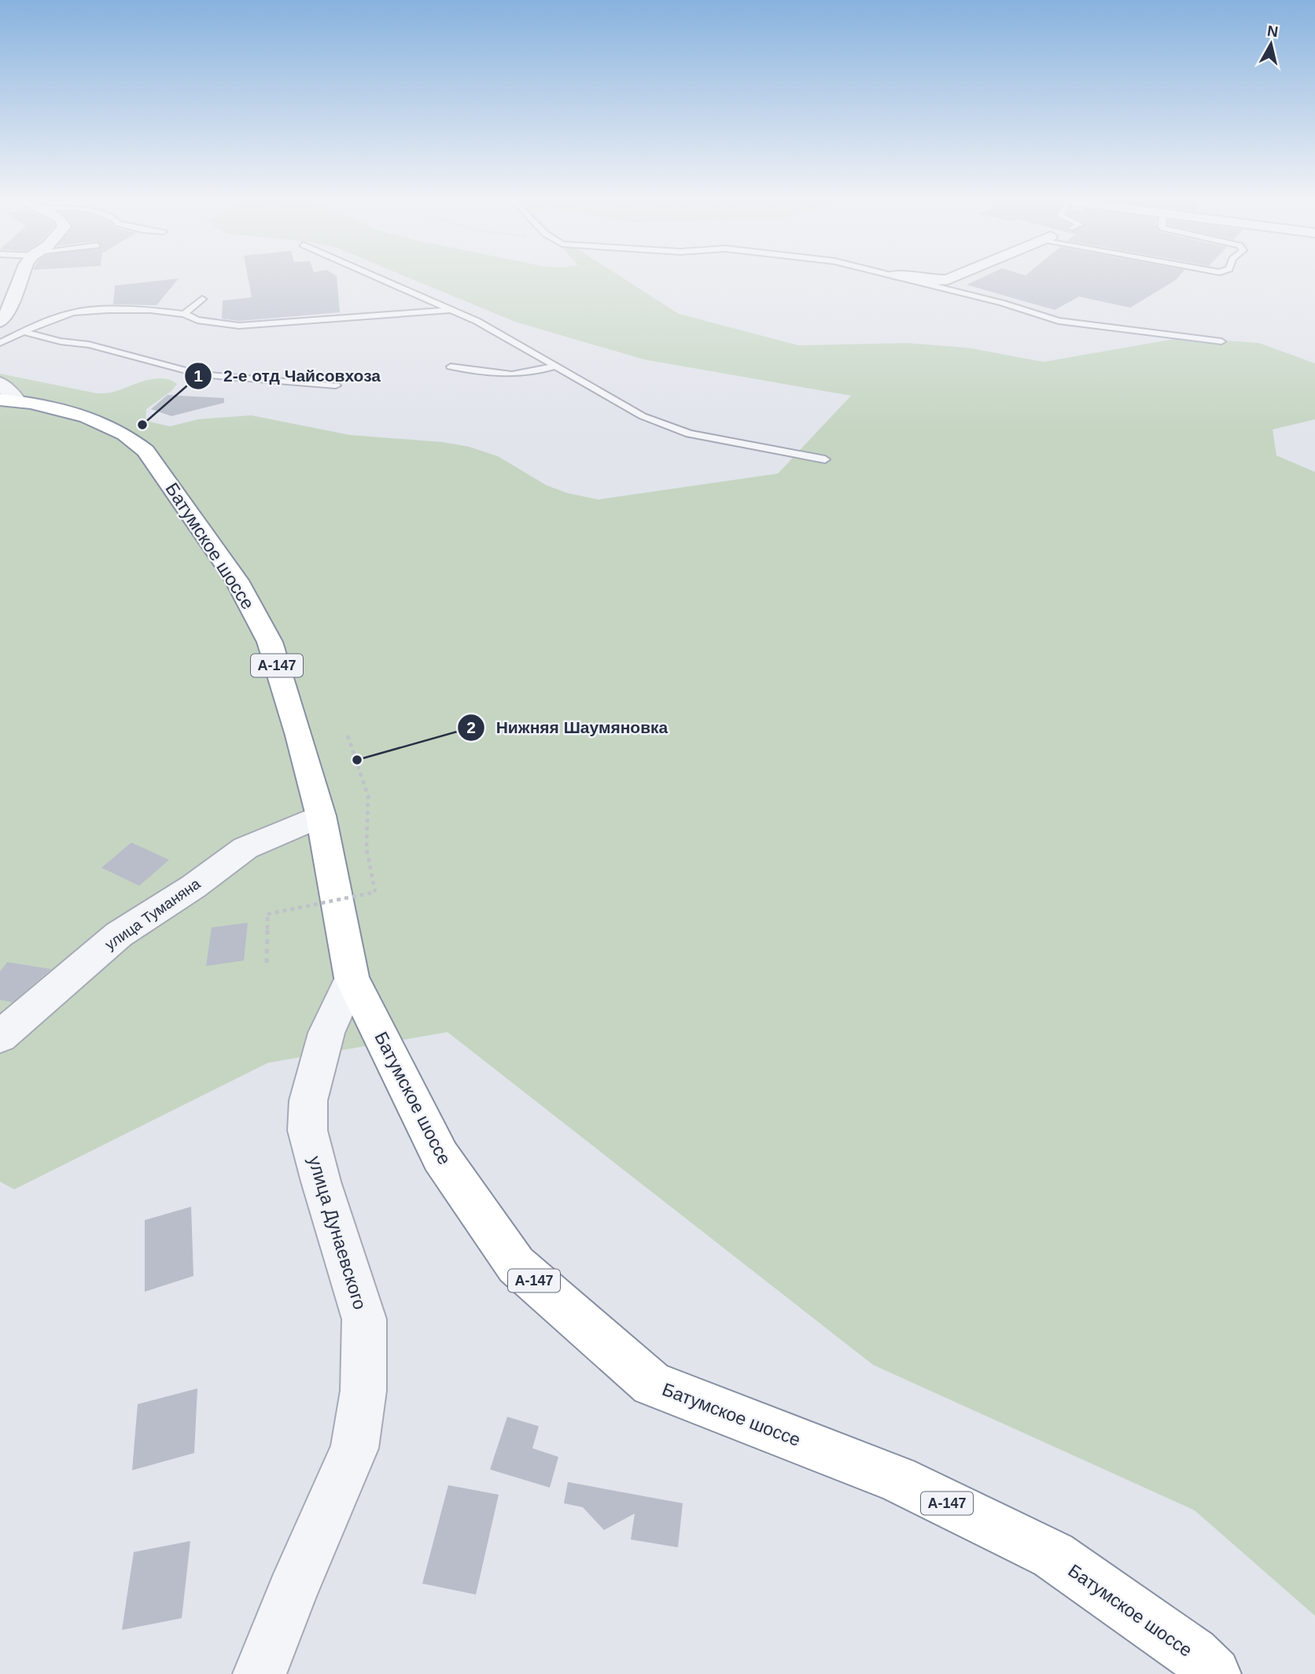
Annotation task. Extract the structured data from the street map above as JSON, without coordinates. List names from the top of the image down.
{
  "streets": {
    "highway": ["Батумское шоссе", "А-147"],
    "street": ["улица Туманяна", "улица Дунаевского"]
  },
  "crossings": [
    ["Батумское шоссе", "улица Туманяна"],
    ["Батумское шоссе", "улица Дунаевского"]
  ],
  "places": ["2-е отд Чайсовхоза", "Нижняя Шаумяновка"],
  "north": "top"
}
